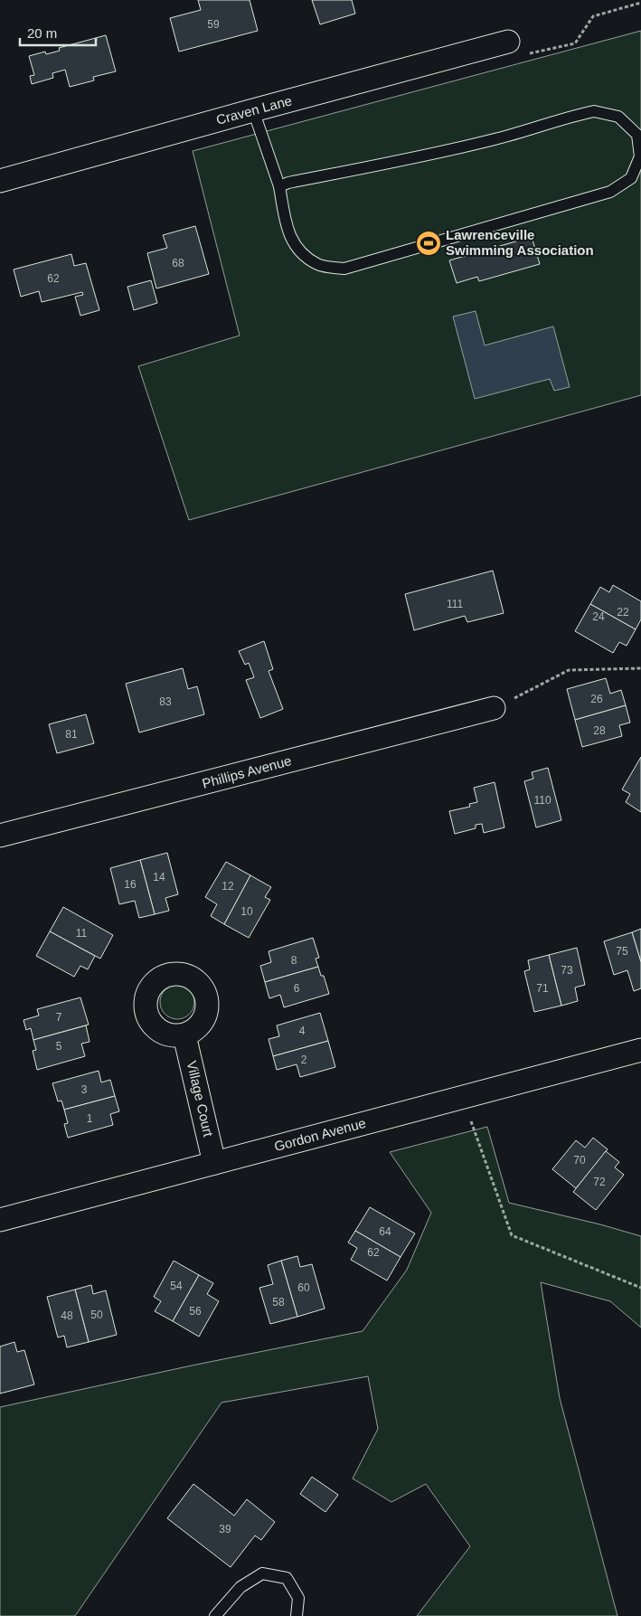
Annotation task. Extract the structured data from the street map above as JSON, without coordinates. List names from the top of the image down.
{
  "streets": {
    "street": [
      "Craven Lane",
      "Phillips Avenue",
      "Village Court",
      "Gordon Avenue"
    ]
  },
  "crossings": [
    ["Village Court", "Gordon Avenue"]
  ],
  "places": {
    "sports": ["Lawrenceville Swimming Association"]
  },
  "house_numbers": [
    "59",
    "68",
    "62",
    "111",
    "22",
    "24",
    "26",
    "83",
    "28",
    "81",
    "110",
    "14",
    "16",
    "12",
    "10",
    "11",
    "75",
    "8",
    "73",
    "6",
    "71",
    "7",
    "4",
    "5",
    "2",
    "3",
    "1",
    "70",
    "72",
    "64",
    "62",
    "54",
    "60",
    "58",
    "56",
    "50",
    "48",
    "39"
  ],
  "scale_bar": "20 m"
}
